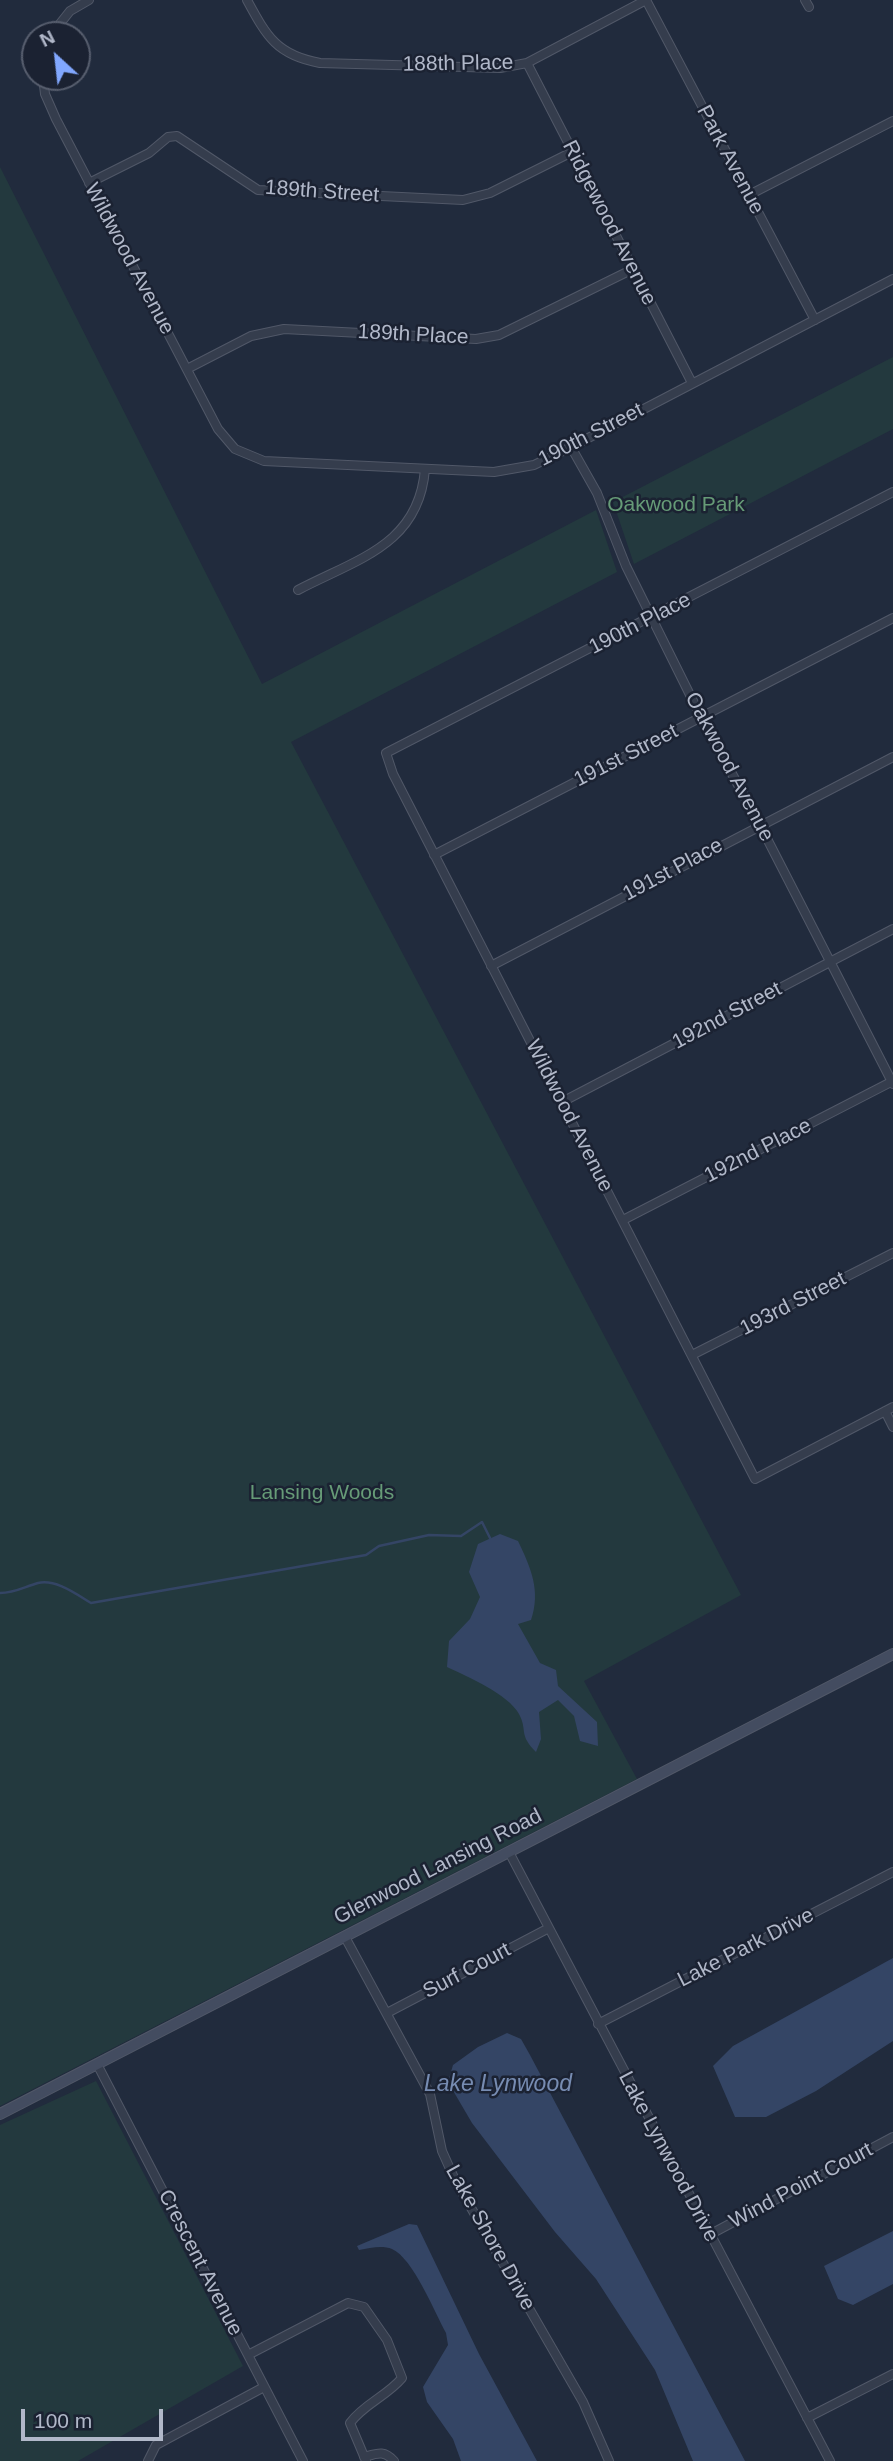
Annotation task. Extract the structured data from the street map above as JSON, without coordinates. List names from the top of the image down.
{
  "streets": {
    "main road": ["Glenwood Lansing Road"],
    "street": [
      "188th Place",
      "Park Avenue",
      "189th Street",
      "Ridgewood Avenue",
      "Wildwood Avenue",
      "189th Place",
      "190th Street",
      "190th Place",
      "191st Street",
      "Oakwood Avenue",
      "191st Place",
      "192nd Street",
      "192nd Place",
      "193rd Street",
      "Lake Park Drive",
      "Surf Court",
      "Lake Lynwood Drive",
      "Wind Point Court",
      "Lake Shore Drive",
      "Crescent Avenue"
    ]
  },
  "crossings": [
    ["188th Place", "Park Avenue"],
    ["188th Place", "Ridgewood Avenue"],
    ["Park Avenue", "190th Street"],
    ["189th Street", "Ridgewood Avenue"],
    ["189th Street", "Wildwood Avenue"],
    ["Ridgewood Avenue", "189th Place"],
    ["Ridgewood Avenue", "190th Street"],
    ["Wildwood Avenue", "189th Place"],
    ["Wildwood Avenue", "190th Street"],
    ["Wildwood Avenue", "190th Place"],
    ["Wildwood Avenue", "191st Street"],
    ["Wildwood Avenue", "191st Place"],
    ["Wildwood Avenue", "192nd Street"],
    ["Wildwood Avenue", "192nd Place"],
    ["Wildwood Avenue", "193rd Street"],
    ["190th Street", "Oakwood Avenue"],
    ["190th Place", "Oakwood Avenue"],
    ["191st Street", "Oakwood Avenue"],
    ["Oakwood Avenue", "191st Place"],
    ["Oakwood Avenue", "192nd Street"],
    ["Oakwood Avenue", "192nd Place"],
    ["Glenwood Lansing Road", "Lake Lynwood Drive"],
    ["Glenwood Lansing Road", "Lake Shore Drive"],
    ["Glenwood Lansing Road", "Crescent Avenue"],
    ["Lake Park Drive", "Lake Lynwood Drive"],
    ["Surf Court", "Lake Lynwood Drive"],
    ["Surf Court", "Lake Shore Drive"],
    ["Lake Lynwood Drive", "Wind Point Court"]
  ],
  "water": ["Lake Lynwood"],
  "parks": ["Oakwood Park", "Lansing Woods"],
  "scale_bar": "100 m",
  "north": "top left"
}
